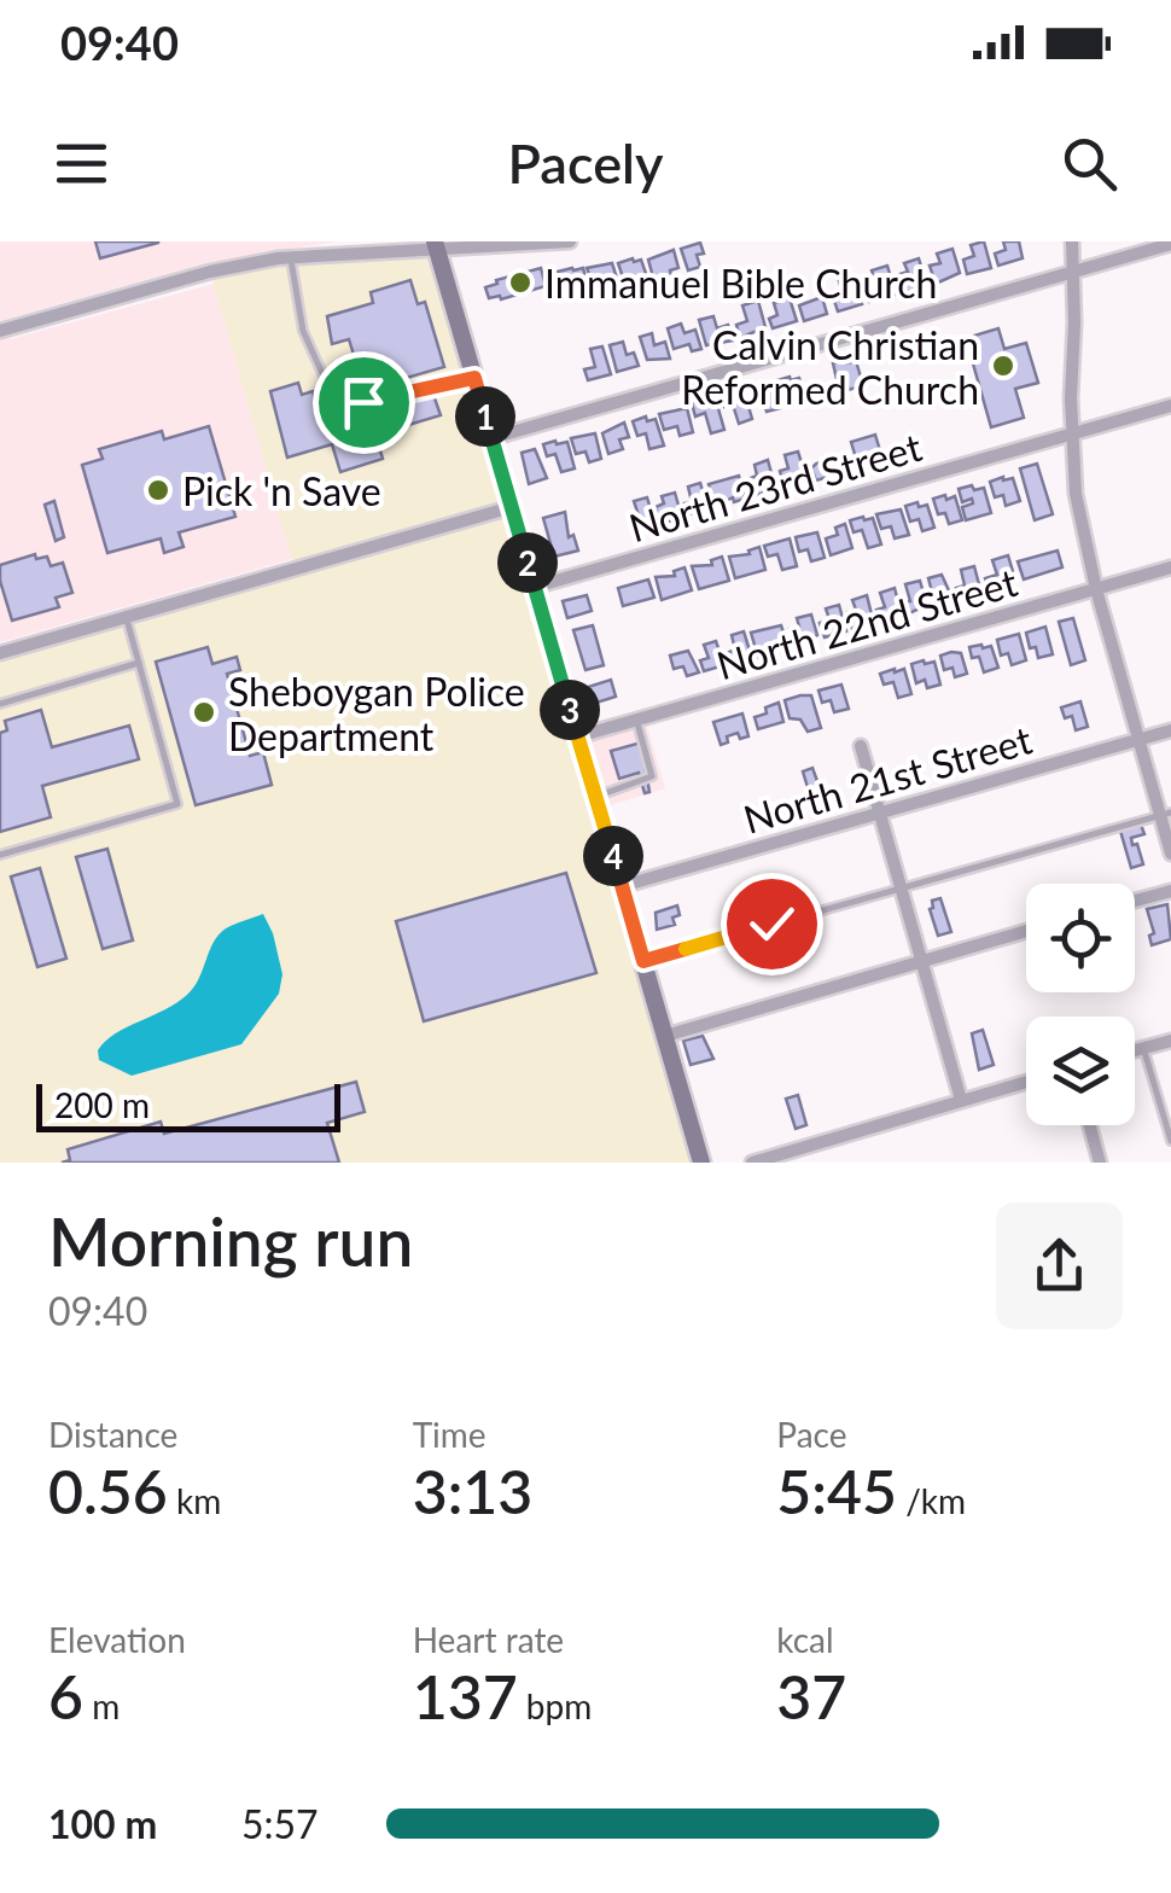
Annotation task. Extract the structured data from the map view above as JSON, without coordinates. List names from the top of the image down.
{
  "streets": {
    "street": ["North 23rd Street", "North 22nd Street", "North 21st Street"]
  },
  "places": [
    "Immanuel Bible Church",
    "Calvin Christian Reformed Church",
    "Pick 'n Save",
    "Sheboygan Police Department"
  ],
  "scale_bar": "200 m",
  "page": {
    "status": "09:40",
    "header": "Pacely",
    "pins": [
      "1",
      "2",
      "3",
      "4"
    ],
    "scale": "200 m",
    "heading": ["Morning run", "09:40"],
    "stats": [
      ["Distance", "0.56 km"],
      ["Time", "3:13"],
      ["Pace", "5:45 /km"],
      ["Elevation", "6 m"],
      ["Heart rate", "137 bpm"],
      ["kcal", "37"]
    ],
    "list": [
      {
        "name": "100 m",
        "note": "5:57"
      }
    ]
  }
}
